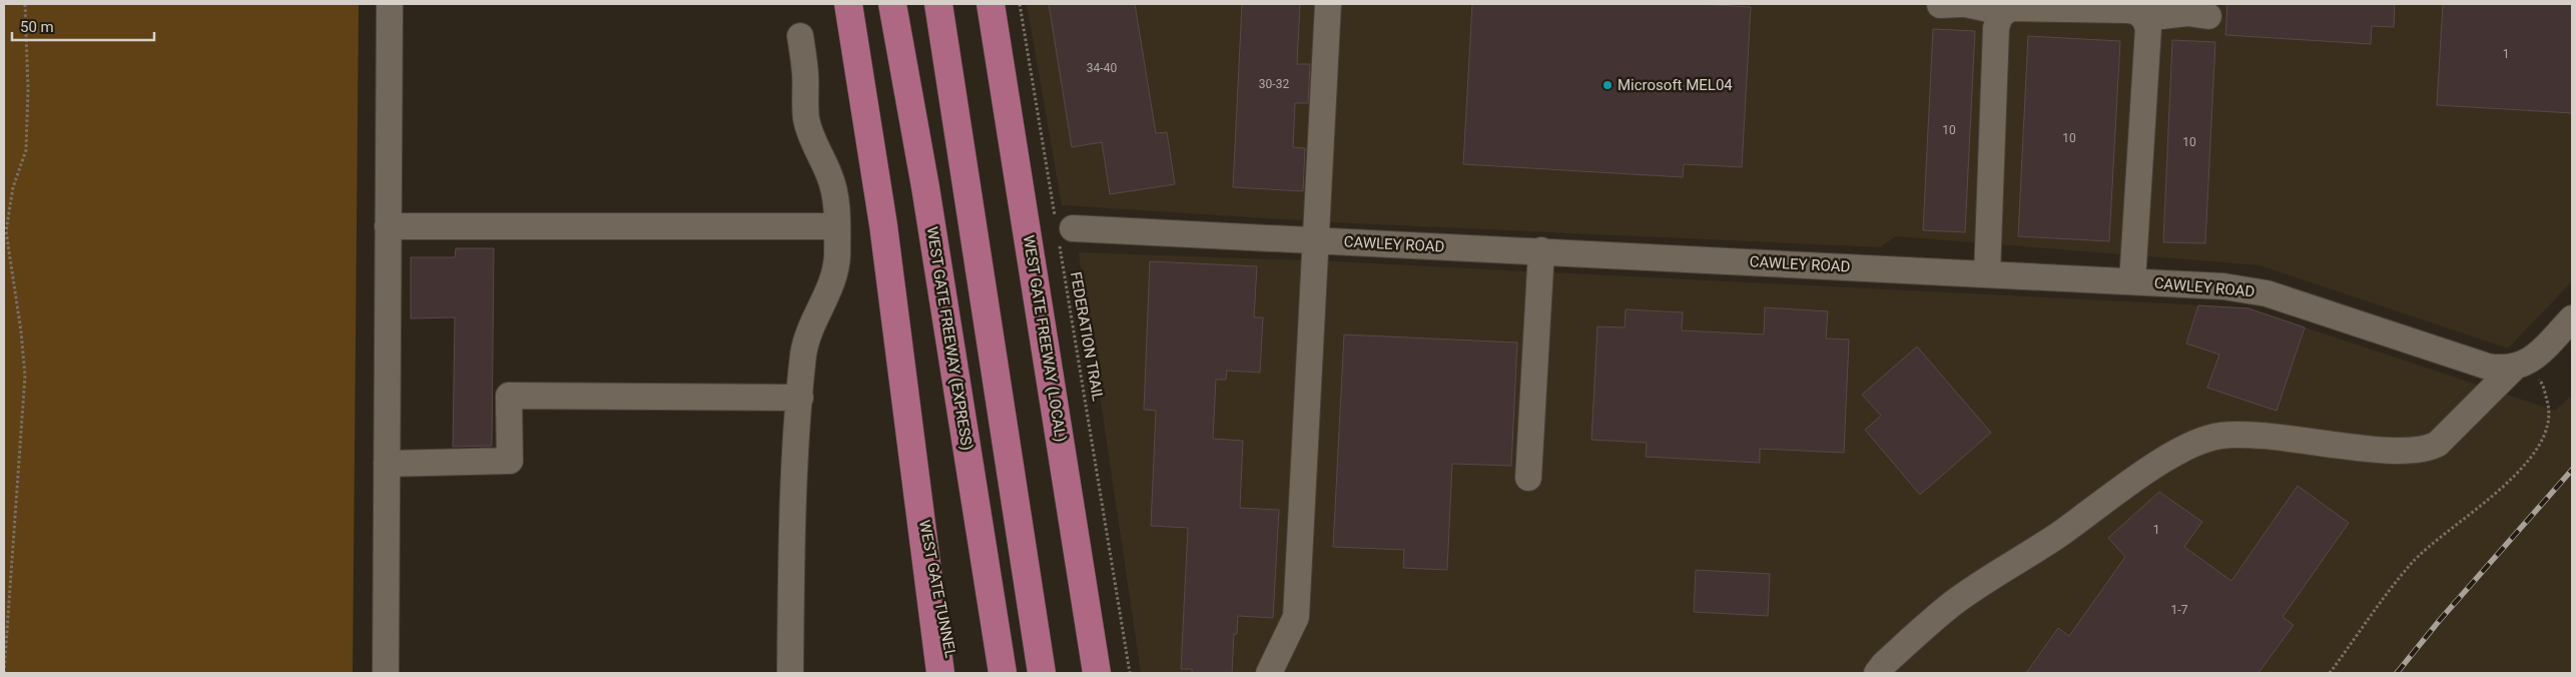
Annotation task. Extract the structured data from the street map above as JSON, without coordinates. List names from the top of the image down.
{
  "streets": {
    "highway": ["WEST GATE FREEWAY (EXPRESS)", "WEST GATE FREEWAY (LOCAL)", "WEST GATE TUNNEL"],
    "street": ["CAWLEY ROAD"],
    "path": ["FEDERATION TRAIL"]
  },
  "crossings": [
    ["CAWLEY ROAD", "FEDERATION TRAIL"]
  ],
  "places": ["Microsoft MEL04"],
  "house_numbers": [
    "1",
    "34-40",
    "30-32",
    "10",
    "10",
    "10",
    "1",
    "1-7"
  ],
  "scale_bar": "50 m"
}
